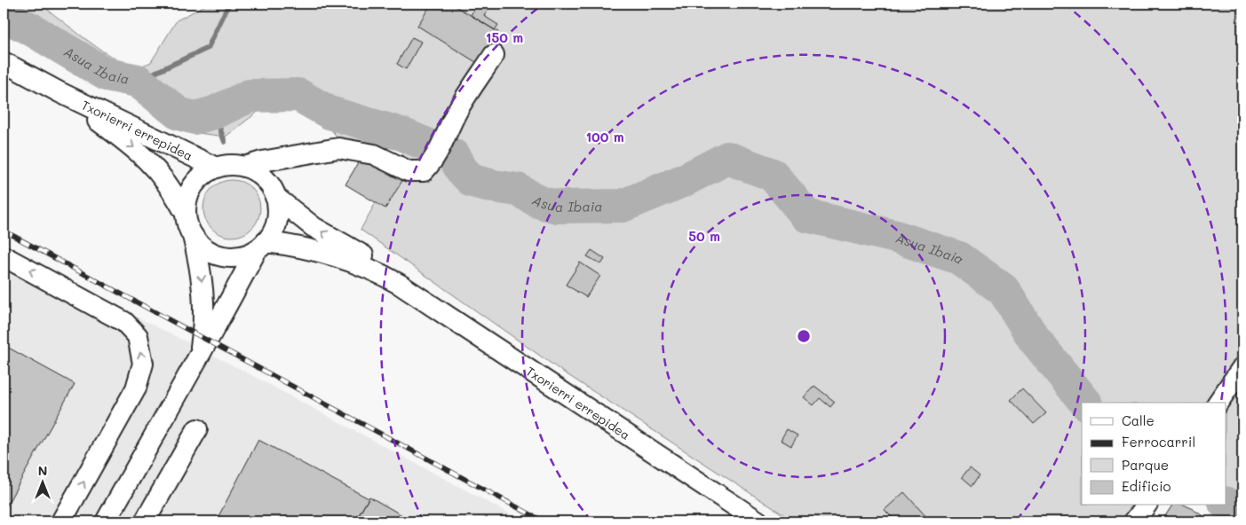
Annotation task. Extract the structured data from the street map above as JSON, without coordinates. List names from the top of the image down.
{
  "streets": {
    "street": ["Txorierri errepidea"]
  },
  "water": ["Asua Ibaia"],
  "legend": [
    "Calle",
    "Ferrocarril",
    "Parque",
    "Edificio"
  ],
  "north": "top",
  "rings": ["150 m", "100 m", "50 m"]
}
